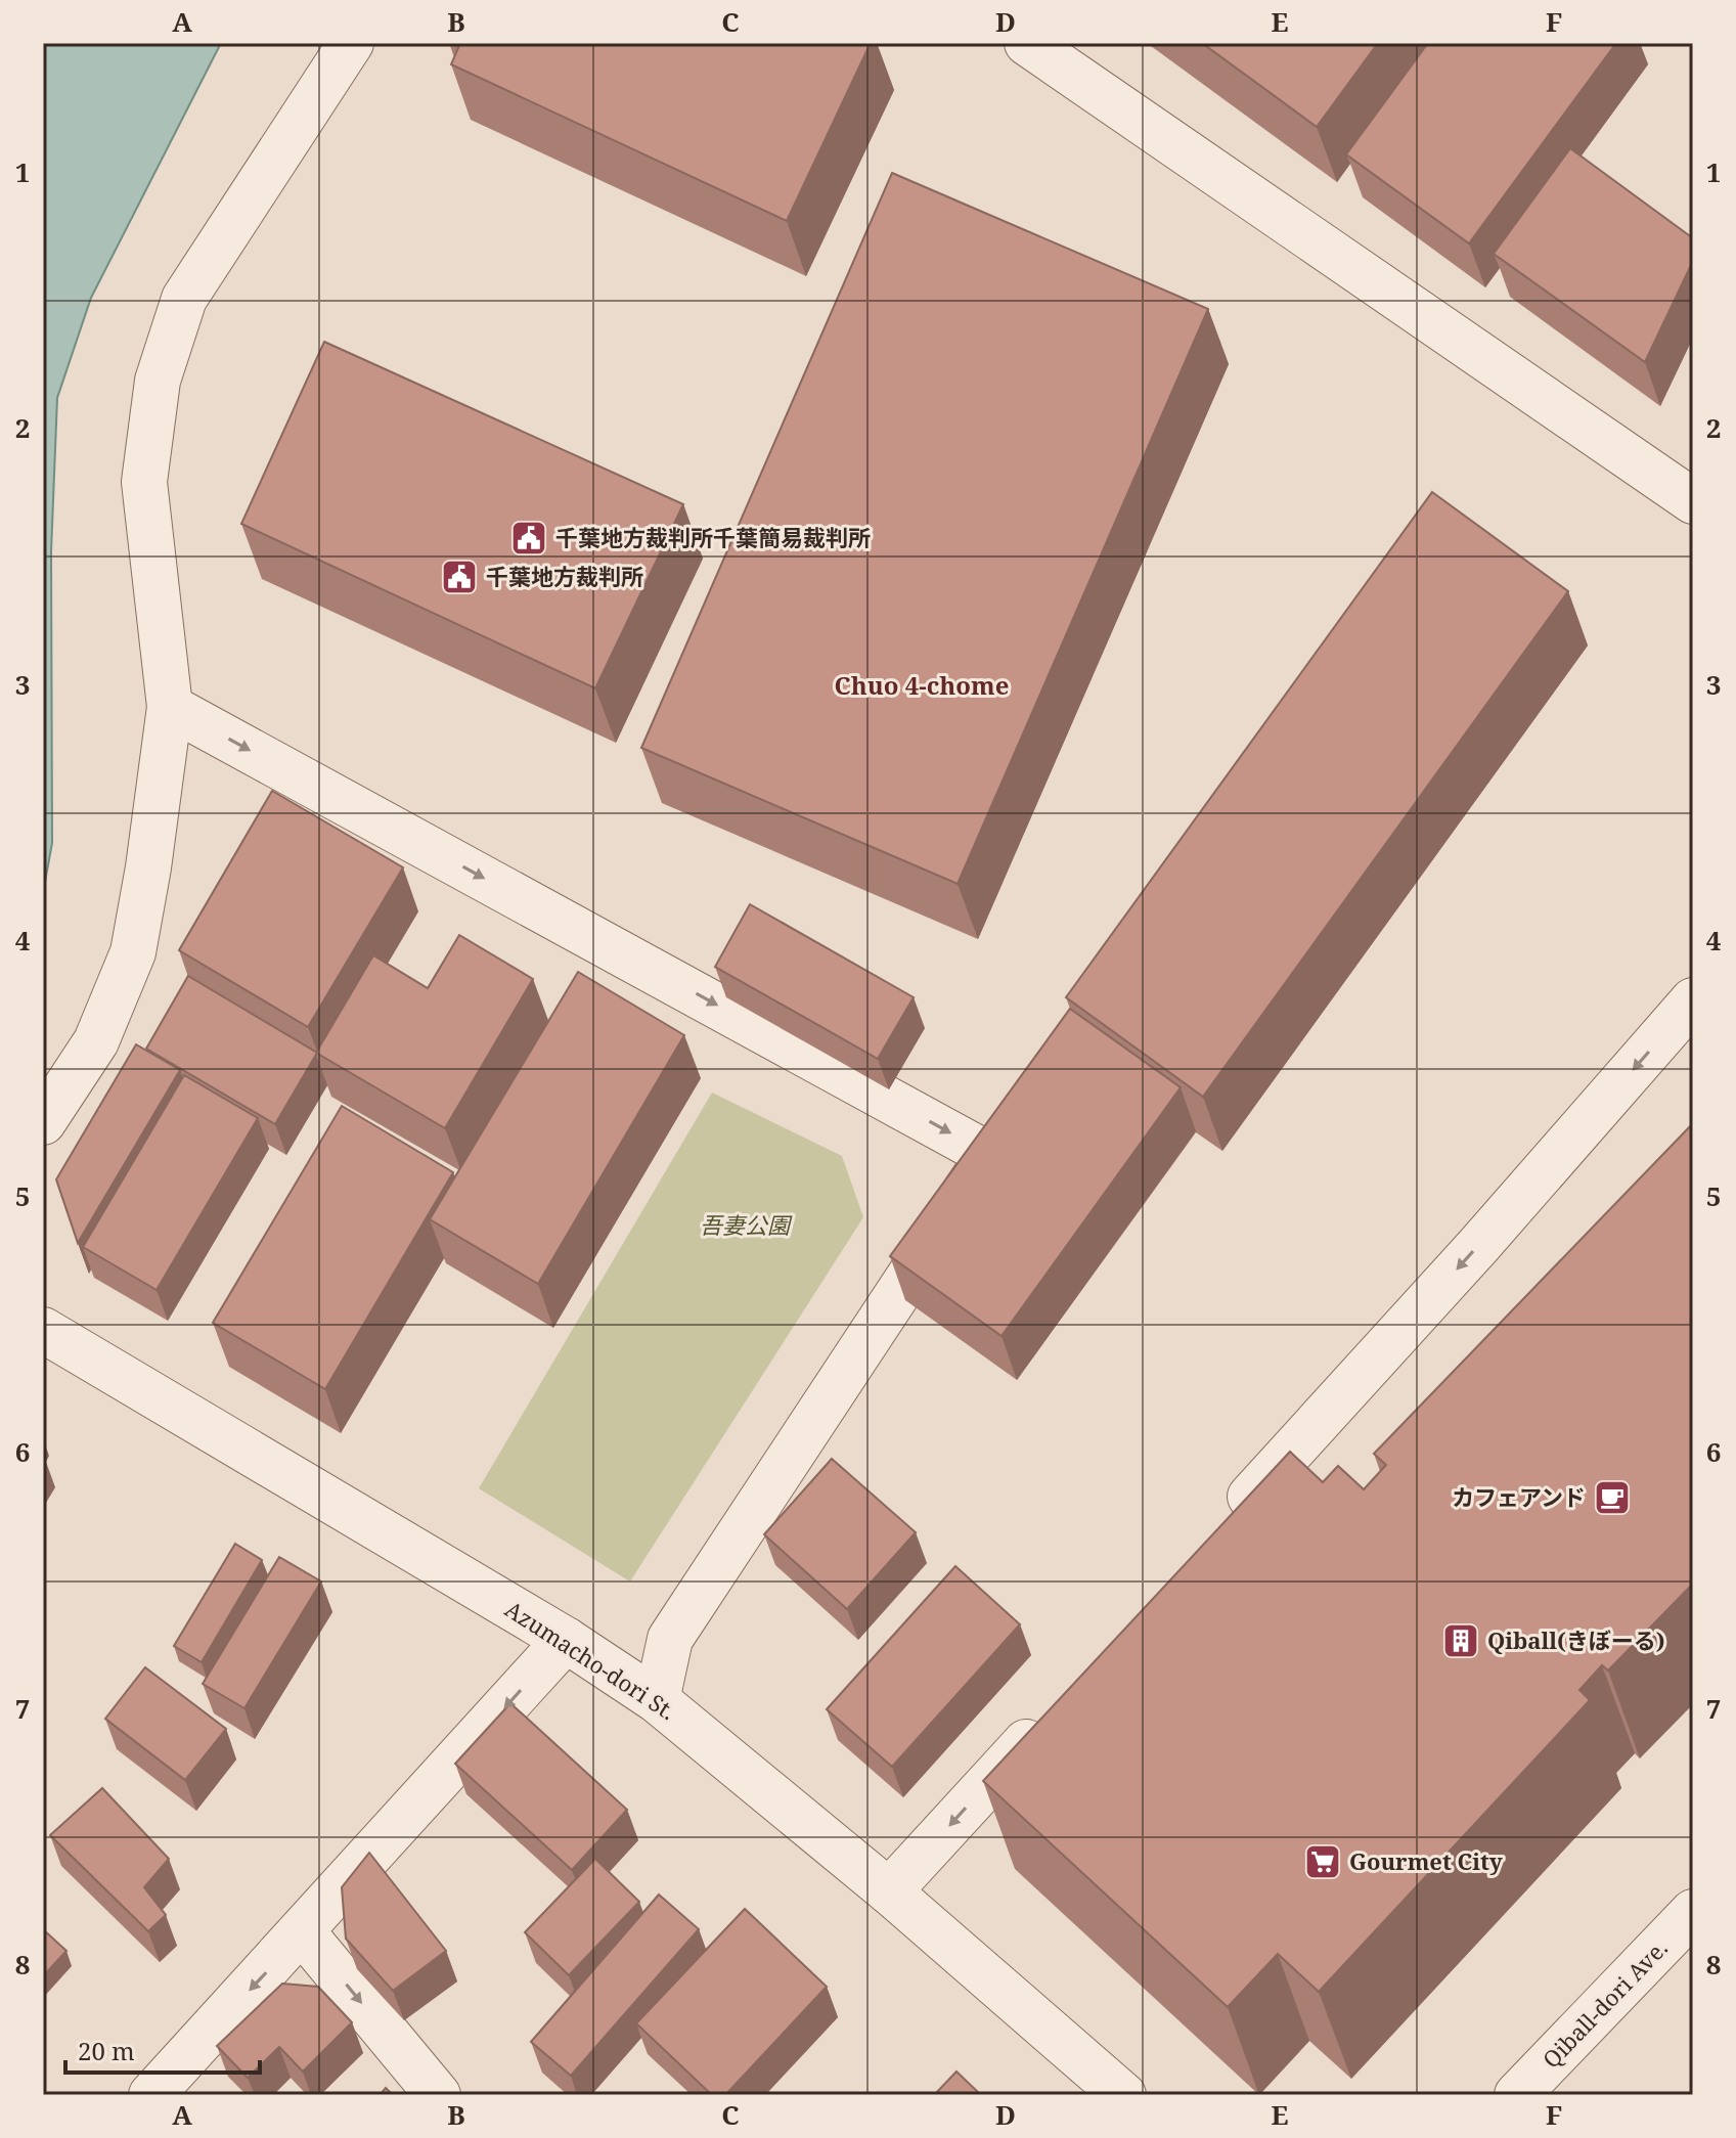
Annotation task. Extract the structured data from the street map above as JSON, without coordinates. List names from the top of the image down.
{
  "streets": {
    "street": ["Azumacho-dori St.", "Qiball-dori Ave."]
  },
  "districts": ["Chuo 4-chome"],
  "parks": ["吾妻公園"],
  "places": {
    "public building": ["千葉地方裁判所千葉簡易裁判所", "千葉地方裁判所"],
    "cafe": ["カフェアンド"],
    "building": ["Qiball(きぼーる)"],
    "supermarket": ["Gourmet City"]
  },
  "scale_bar": "20 m",
  "grid": {
    "columns": [
      "A",
      "B",
      "C",
      "D",
      "E",
      "F"
    ],
    "rows": [
      "1",
      "2",
      "3",
      "4",
      "5",
      "6",
      "7",
      "8"
    ]
  }
}
